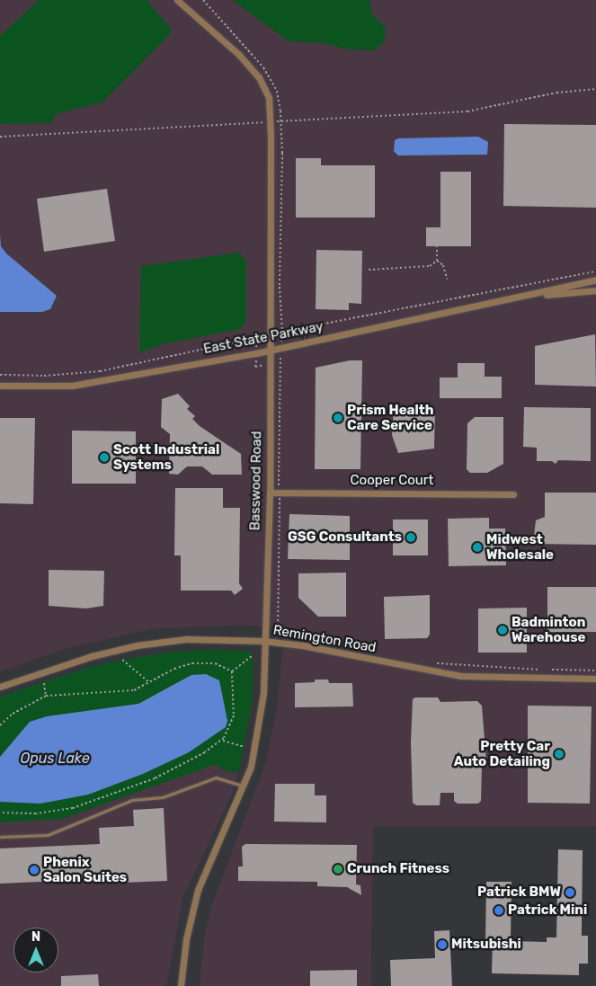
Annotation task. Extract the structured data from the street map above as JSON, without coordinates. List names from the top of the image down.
{
  "streets": {
    "street": [
      "East State Parkway",
      "Basswood Road",
      "Cooper Court",
      "Remington Road"
    ]
  },
  "crossings": [
    ["East State Parkway", "Basswood Road"],
    ["Basswood Road", "Cooper Court"],
    ["Basswood Road", "Remington Road"]
  ],
  "water": ["Opus Lake"],
  "places": [
    "Prism Health Care Service",
    "Scott Industrial Systems",
    "GSG Consultants",
    "Midwest Wholesale",
    "Badminton Warehouse",
    "Pretty Car Auto Detailing",
    "Crunch Fitness",
    "Phenix Salon Suites",
    "Patrick BMW",
    "Patrick Mini",
    "Mitsubishi"
  ],
  "north": "top"
}
